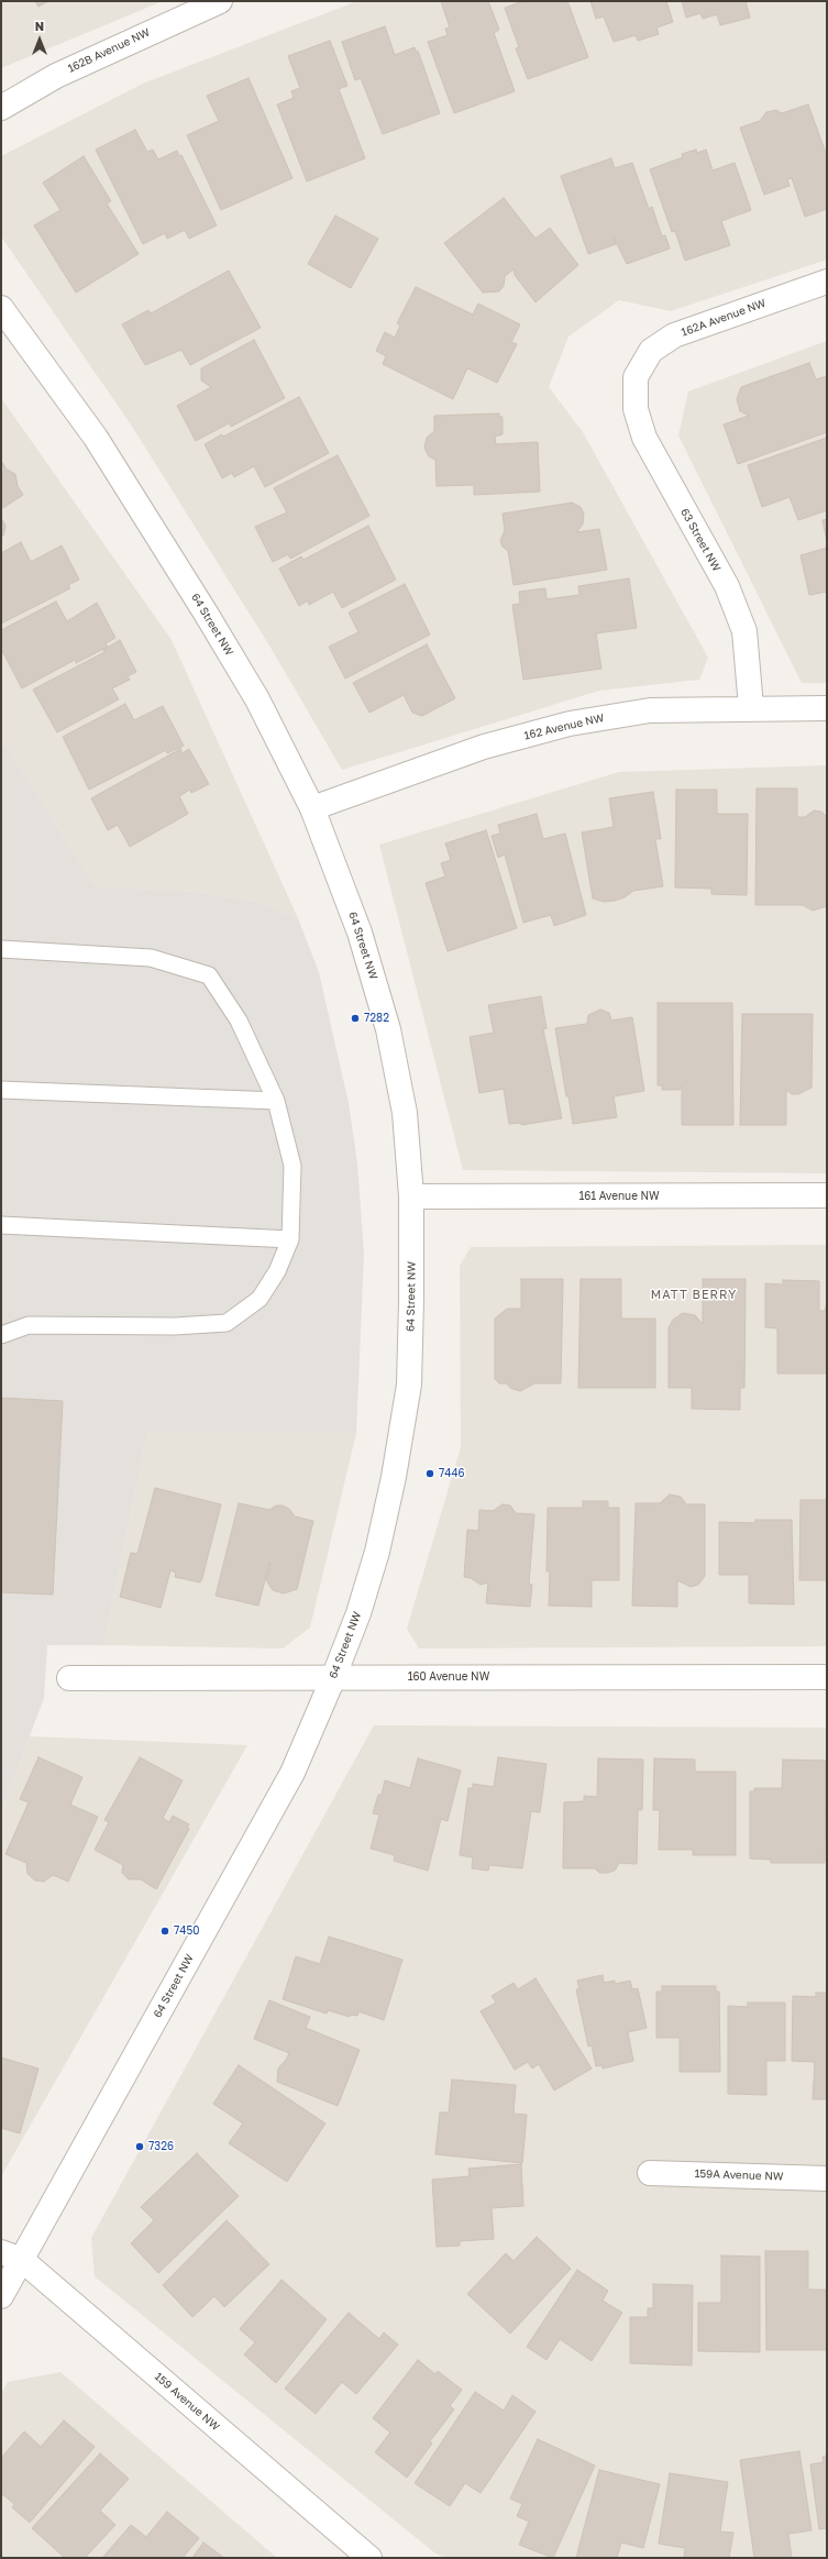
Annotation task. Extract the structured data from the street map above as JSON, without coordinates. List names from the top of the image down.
{
  "streets": {
    "street": [
      "162B Avenue NW",
      "162A Avenue NW",
      "63 Street NW",
      "64 Street NW",
      "162 Avenue NW",
      "161 Avenue NW",
      "160 Avenue NW",
      "159A Avenue NW",
      "159 Avenue NW"
    ]
  },
  "crossings": [
    ["162A Avenue NW", "63 Street NW"],
    ["63 Street NW", "162 Avenue NW"],
    ["64 Street NW", "162 Avenue NW"],
    ["64 Street NW", "161 Avenue NW"],
    ["64 Street NW", "160 Avenue NW"],
    ["64 Street NW", "159 Avenue NW"]
  ],
  "districts": ["MATT BERRY"],
  "places": [
    "7282",
    "7446",
    "7450",
    "7326"
  ],
  "north": "top"
}
